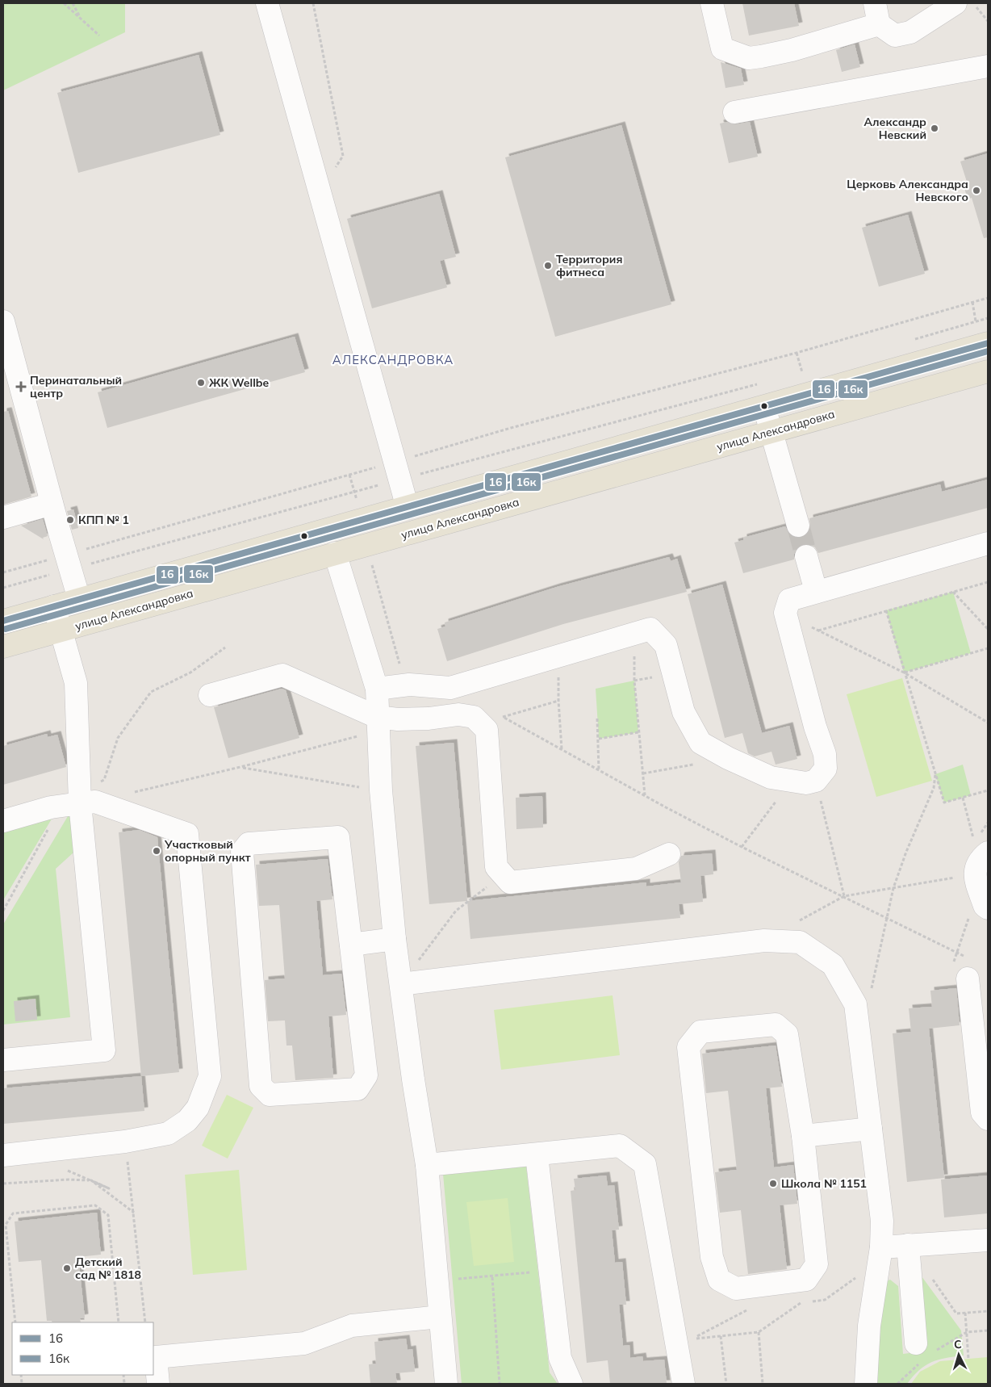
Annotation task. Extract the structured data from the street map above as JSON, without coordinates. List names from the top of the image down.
{
  "streets": {
    "main road": ["улица Александровка"]
  },
  "districts": ["АЛЕКСАНДРОВКА"],
  "places": {
    "other": [
      "Александр Невский",
      "Церковь Александра Невского",
      "Территория фитнеса",
      "ЖК Wellbe",
      "КПП № 1",
      "Участковый опорный пункт",
      "Школа № 1151",
      "Детский сад № 1818"
    ],
    "health": ["Перинатальный центр"]
  },
  "lines": ["transit line 16", "transit line 16к"],
  "legend": ["16", "16к"],
  "north": "top"
}
